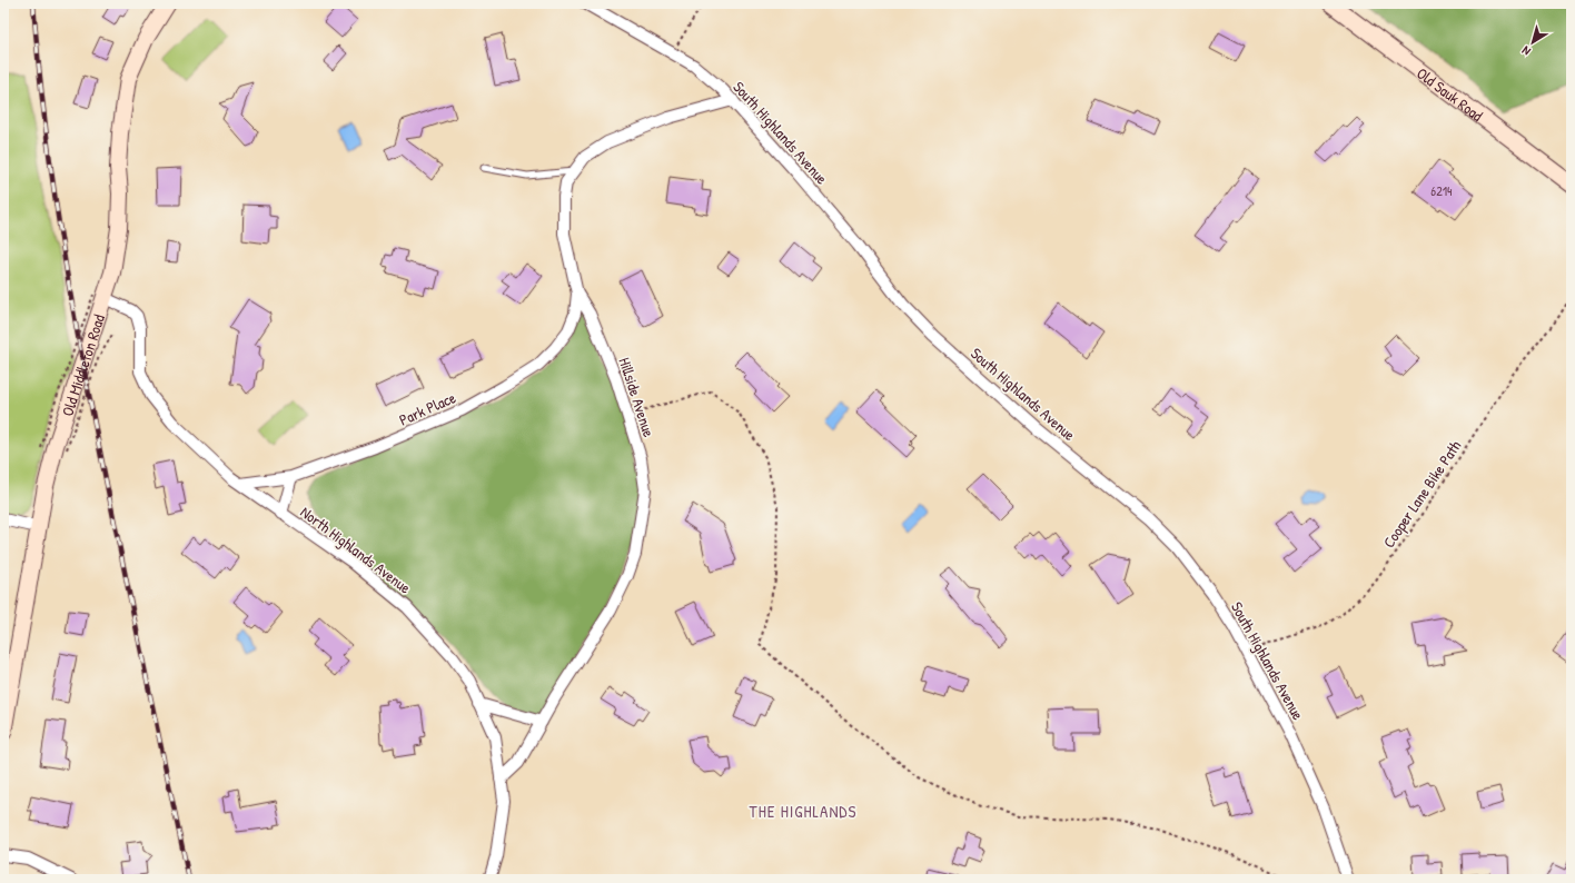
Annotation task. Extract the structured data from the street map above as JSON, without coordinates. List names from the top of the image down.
{
  "streets": {
    "street": [
      "Old Sauk Road",
      "South Highlands Avenue",
      "Old Middleton Road",
      "Hillside Avenue",
      "Park Place",
      "North Highlands Avenue"
    ],
    "path": ["Cooper Lane Bike Path"]
  },
  "crossings": [
    ["South Highlands Avenue", "Hillside Avenue"],
    ["South Highlands Avenue", "Cooper Lane Bike Path"],
    ["Old Middleton Road", "North Highlands Avenue"],
    ["Hillside Avenue", "Park Place"],
    ["Hillside Avenue", "North Highlands Avenue"],
    ["Park Place", "North Highlands Avenue"]
  ],
  "districts": ["THE HIGHLANDS"],
  "house_numbers": ["6214"],
  "north": "bottom left"
}
